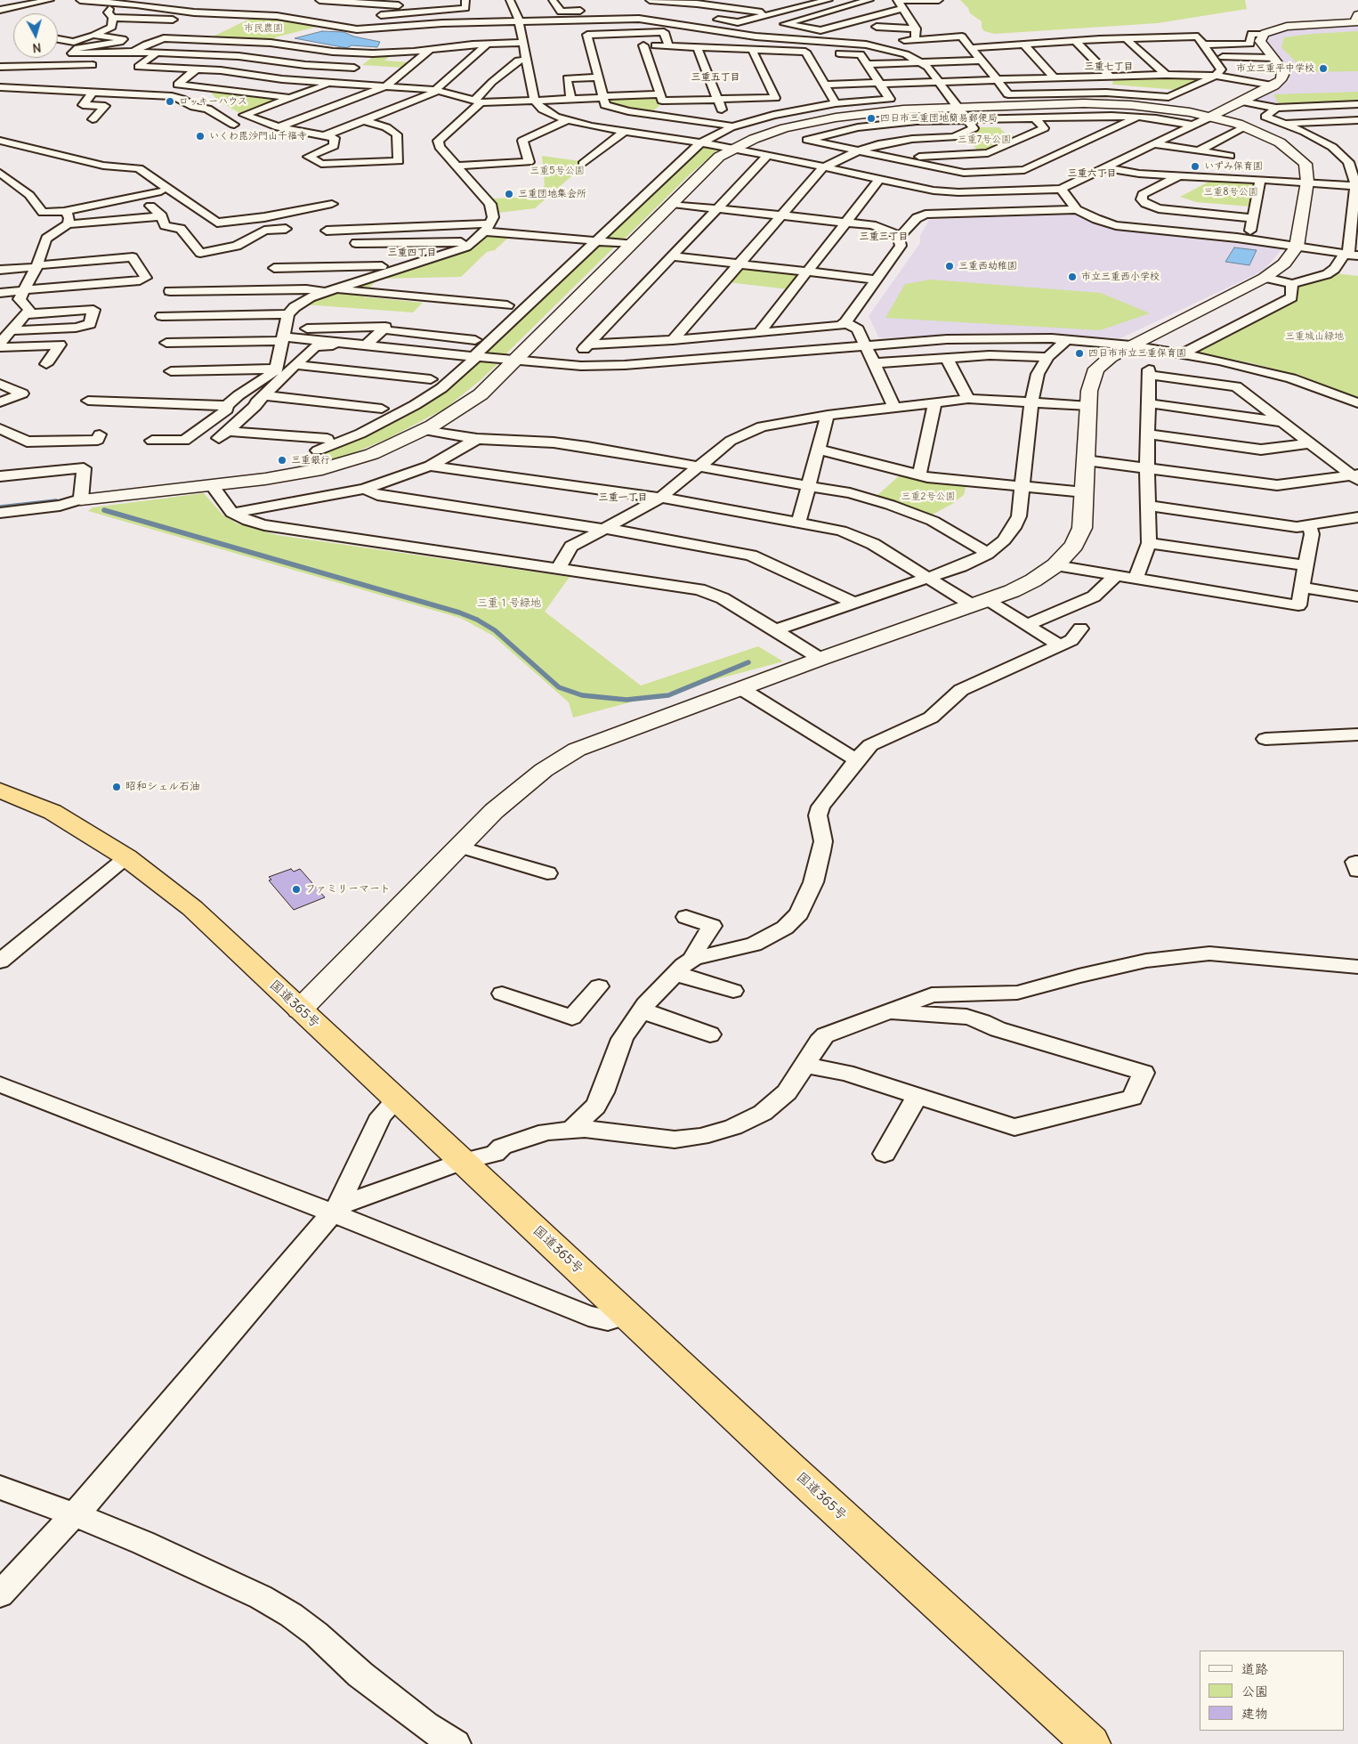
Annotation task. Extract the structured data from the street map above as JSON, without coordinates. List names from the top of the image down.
{
  "streets": {
    "highway": ["国道365号"]
  },
  "districts": [
    "三重七丁目",
    "三重五丁目",
    "三重六丁目",
    "三重三丁目",
    "三重四丁目",
    "三重一丁目"
  ],
  "parks": [
    "市民農園",
    "三重7号公園",
    "三重5号公園",
    "三重8号公園",
    "三重城山緑地",
    "三重2号公園",
    "三重１号緑地"
  ],
  "places": [
    "市立三重平中学校",
    "ロッキーハウス",
    "四日市三重団地簡易郵便局",
    "いくわ毘沙門山千福寺",
    "いずみ保育園",
    "三重団地集会所",
    "三重西幼稚園",
    "市立三重西小学校",
    "四日市市立三重保育園",
    "三重銀行",
    "昭和シェル石油",
    "ファミリーマート"
  ],
  "legend": ["道路", "公園", "建物"],
  "north": "bottom"
}
